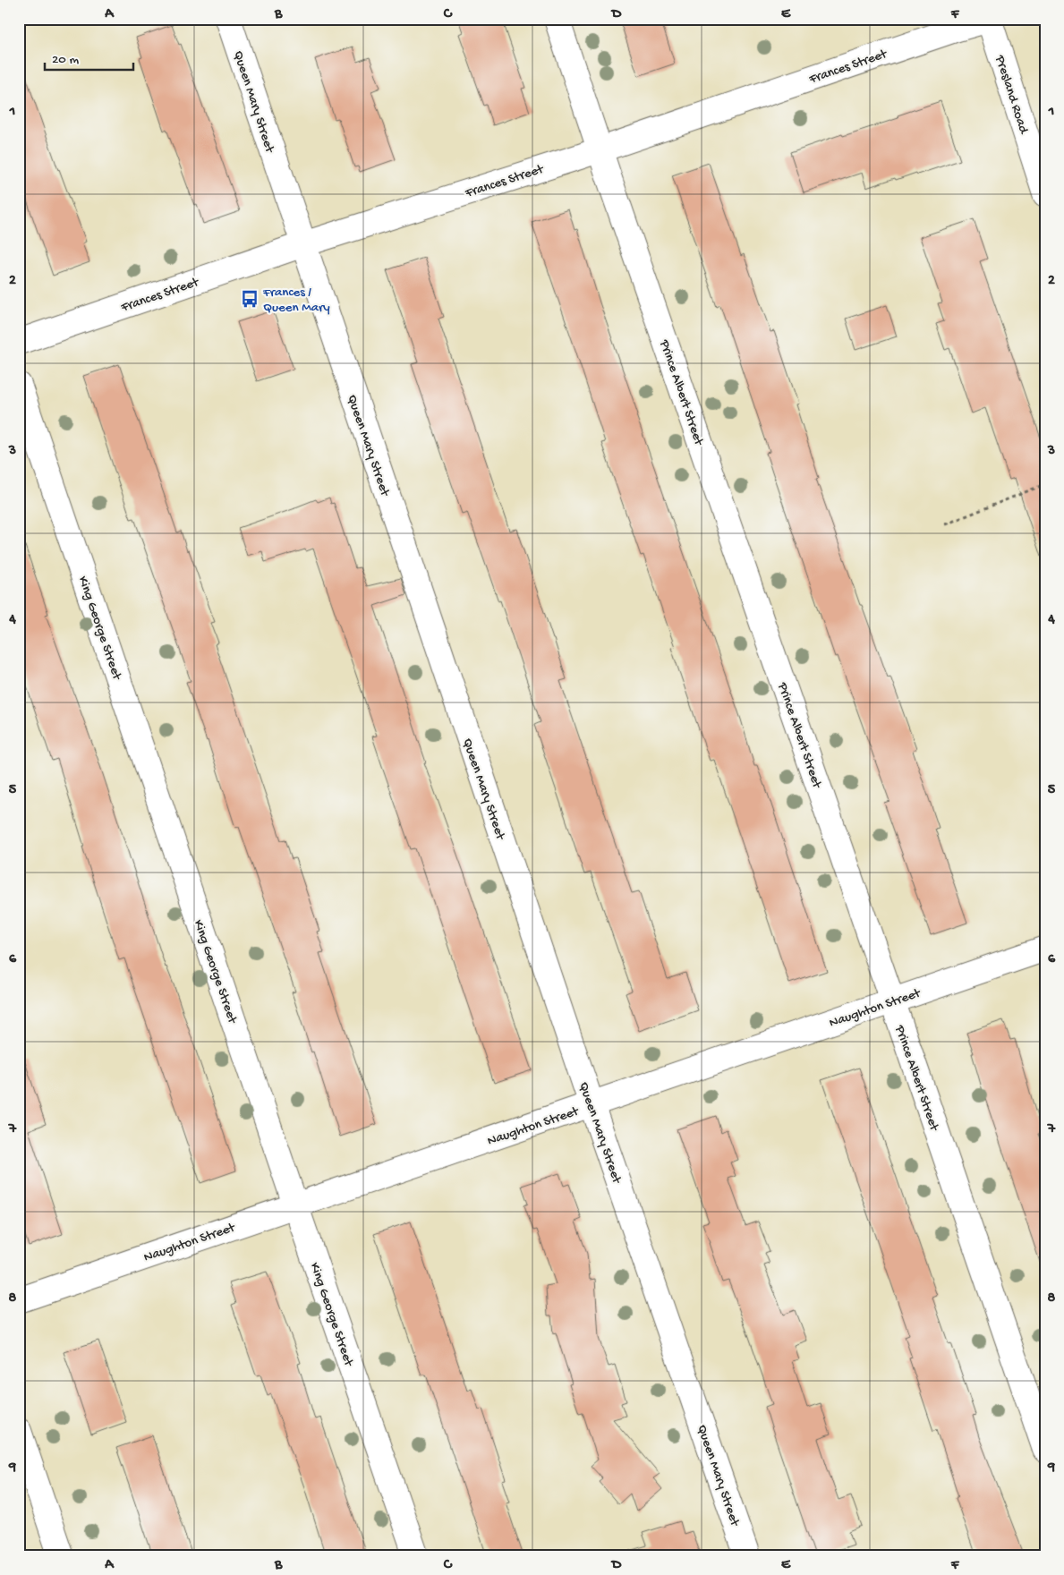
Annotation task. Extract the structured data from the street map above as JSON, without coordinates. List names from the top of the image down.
{
  "streets": {
    "street": [
      "Frances Street",
      "Presland Road",
      "Queen Mary Street",
      "Prince Albert Street",
      "King George Street",
      "Naughton Street"
    ]
  },
  "crossings": [
    ["Frances Street", "Presland Road"],
    ["Frances Street", "Queen Mary Street"],
    ["Frances Street", "Prince Albert Street"],
    ["Queen Mary Street", "Naughton Street"],
    ["Prince Albert Street", "Naughton Street"],
    ["King George Street", "Naughton Street"]
  ],
  "places": {
    "bus stop": ["Frances / Queen Mary"]
  },
  "scale_bar": "20 m",
  "grid": {
    "columns": [
      "A",
      "B",
      "C",
      "D",
      "E",
      "F"
    ],
    "rows": [
      "1",
      "2",
      "3",
      "4",
      "5",
      "6",
      "7",
      "8",
      "9"
    ]
  }
}
